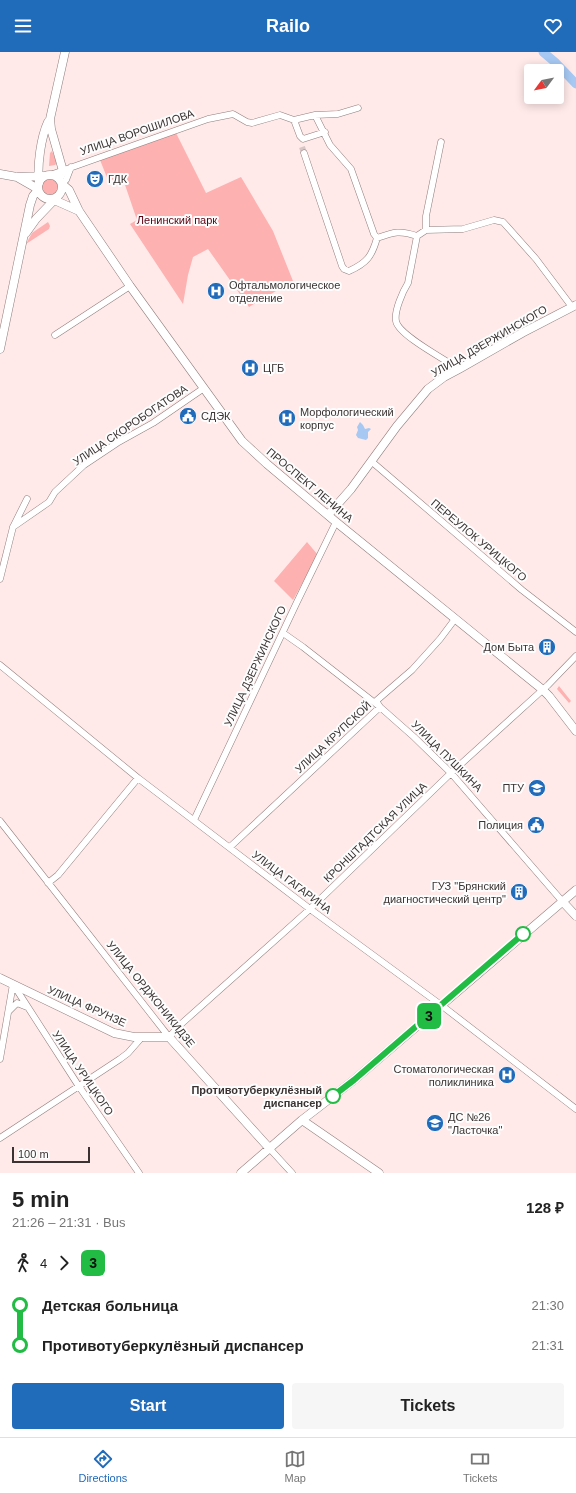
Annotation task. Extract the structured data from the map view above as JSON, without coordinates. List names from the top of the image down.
{
  "streets": {
    "main road": [
      "УЛИЦА ДЗЕРЖИНСКОГО",
      "ПРОСПЕКТ ЛЕНИНА",
      "УЛИЦА ПУШКИНА",
      "УЛИЦА ОРДЖОНИКИДЗЕ",
      "УЛИЦА ФРУНЗЕ"
    ],
    "street": [
      "УЛИЦА ВОРОШИЛОВА",
      "УЛИЦА СКОРОБОГАТОВА",
      "ПЕРЕУЛОК УРИЦКОГО",
      "УЛИЦА КРУПСКОЙ",
      "КРОНШТАДТСКАЯ УЛИЦА",
      "УЛИЦА ГАГАРИНА",
      "УЛИЦА УРИЦКОГО"
    ]
  },
  "crossings": [
    ["УЛИЦА ВОРОШИЛОВА", "ПРОСПЕКТ ЛЕНИНА"],
    ["УЛИЦА ДЗЕРЖИНСКОГО", "ПРОСПЕКТ ЛЕНИНА"],
    ["УЛИЦА ДЗЕРЖИНСКОГО", "ПЕРЕУЛОК УРИЦКОГО"],
    ["УЛИЦА ДЗЕРЖИНСКОГО", "УЛИЦА ПУШКИНА"],
    ["УЛИЦА ДЗЕРЖИНСКОГО", "УЛИЦА ГАГАРИНА"],
    ["УЛИЦА СКОРОБОГАТОВА", "ПРОСПЕКТ ЛЕНИНА"],
    ["ПРОСПЕКТ ЛЕНИНА", "УЛИЦА КРУПСКОЙ"],
    ["ПРОСПЕКТ ЛЕНИНА", "КРОНШТАДТСКАЯ УЛИЦА"],
    ["УЛИЦА КРУПСКОЙ", "УЛИЦА ПУШКИНА"],
    ["УЛИЦА КРУПСКОЙ", "УЛИЦА ГАГАРИНА"],
    ["УЛИЦА ПУШКИНА", "КРОНШТАДТСКАЯ УЛИЦА"],
    ["КРОНШТАДТСКАЯ УЛИЦА", "УЛИЦА ГАГАРИНА"],
    ["КРОНШТАДТСКАЯ УЛИЦА", "УЛИЦА ОРДЖОНИКИДЗЕ"],
    ["КРОНШТАДТСКАЯ УЛИЦА", "УЛИЦА ФРУНЗЕ"],
    ["УЛИЦА ОРДЖОНИКИДЗЕ", "УЛИЦА ФРУНЗЕ"],
    ["УЛИЦА ФРУНЗЕ", "УЛИЦА УРИЦКОГО"]
  ],
  "parks": ["Ленинский парк"],
  "places": {
    "theatre": ["ГДК"],
    "hospital": [
      "Офтальмологическое отделение",
      "ЦГБ",
      "Морфологический корпус",
      "Стоматологическая поликлиника"
    ],
    "public building": ["СДЭК", "Полиция"],
    "building": ["Дом Быта", "ГУЗ \"Брянский диагностический центр\""],
    "school or university": ["ПТУ", "ДС №26 \"Ласточка\""],
    "other": ["Противотуберкулёзный диспансер"]
  },
  "lines": ["bus line 3"],
  "scale_bar": "100 m",
  "north": "bottom left",
  "page": {
    "header": "Railo",
    "on_map": "3",
    "scale": "100 m",
    "heading": ["5 min", "21:26 – 21:31 · Bus", "128 ₽"],
    "legs": ["4", "3"],
    "list": [
      {
        "name": "Детская больница",
        "value": "21:30"
      },
      {
        "name": "Противотуберкулёзный диспансер",
        "value": "21:31"
      }
    ],
    "buttons": ["Start", "Tickets"],
    "tabs": ["Directions", "Map", "Tickets"]
  }
}
